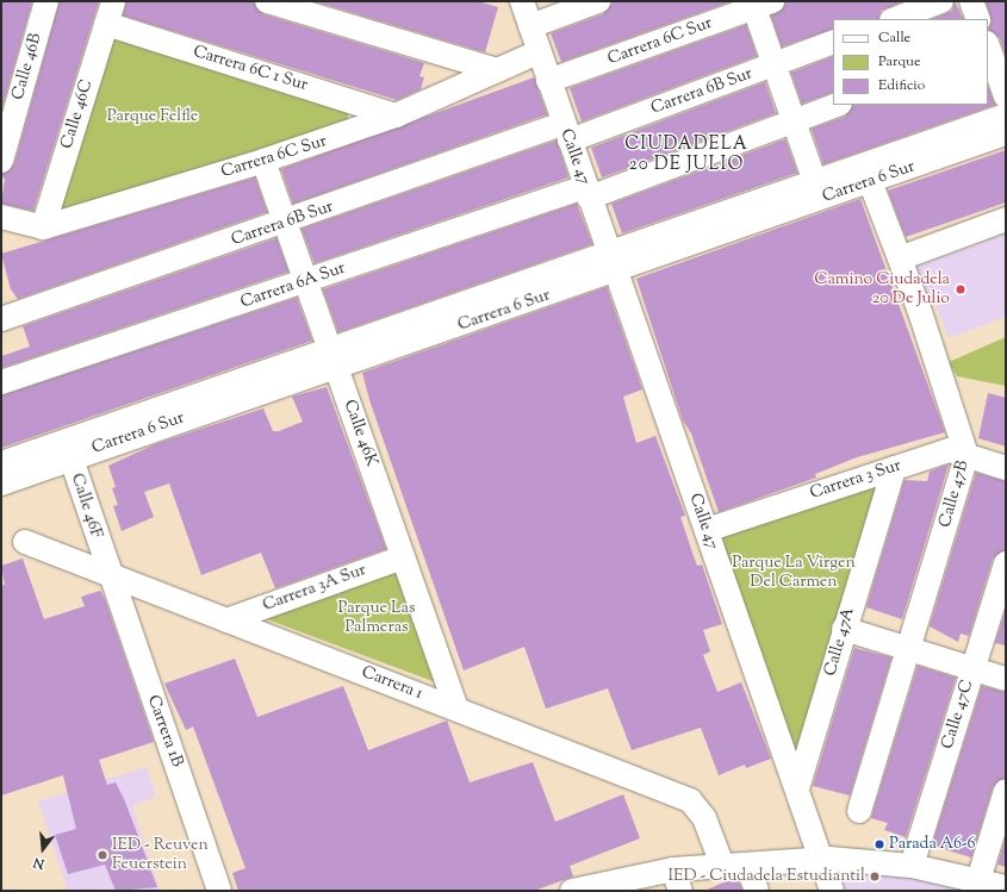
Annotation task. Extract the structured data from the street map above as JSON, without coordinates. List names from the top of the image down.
{
  "streets": {
    "street": [
      "Carrera 6C Sur",
      "Calle 46B",
      "Carrera 6C 1 Sur",
      "Carrera 6B Sur",
      "Calle 46C",
      "Calle 47",
      "Carrera 6 Sur",
      "Carrera 6A Sur",
      "Calle 46K",
      "Carrera 3 Sur",
      "Calle 47B",
      "Calle 46F",
      "Carrera 3A Sur",
      "Calle 47A",
      "Carrera 1",
      "Calle 47C",
      "Carrera 1B"
    ]
  },
  "crossings": [
    ["Carrera 6C Sur", "Carrera 6C 1 Sur"],
    ["Carrera 6C Sur", "Calle 46C"],
    ["Carrera 6C Sur", "Calle 47"],
    ["Carrera 6C Sur", "Calle 46K"],
    ["Carrera 6C 1 Sur", "Calle 46C"],
    ["Carrera 6B Sur", "Calle 47"],
    ["Carrera 6B Sur", "Calle 46K"],
    ["Calle 47", "Carrera 6 Sur"],
    ["Calle 47", "Carrera 6A Sur"],
    ["Calle 47", "Carrera 3 Sur"],
    ["Calle 47", "Calle 47A"],
    ["Carrera 6 Sur", "Calle 46K"],
    ["Carrera 6 Sur", "Calle 47B"],
    ["Carrera 6 Sur", "Calle 46F"],
    ["Carrera 6A Sur", "Calle 46K"],
    ["Calle 46K", "Carrera 3A Sur"],
    ["Calle 46K", "Carrera 1"],
    ["Carrera 3 Sur", "Calle 47B"],
    ["Carrera 3 Sur", "Calle 47A"],
    ["Calle 46F", "Carrera 1"],
    ["Calle 46F", "Carrera 1B"],
    ["Carrera 3A Sur", "Carrera 1"],
    ["Carrera 1", "Carrera 1B"]
  ],
  "districts": ["CIUDADELA 20 DE JULIO"],
  "parks": ["Parque Felfle", "Parque La Virgen Del Carmen", "Parque Las Palmeras"],
  "places": [
    "Camino Ciudadela 20 De Julio",
    "Parada A6-6",
    "IED - Reuven Feuerstein",
    "IED - Ciudadela Estudiantil"
  ],
  "legend": ["Calle", "Parque", "Edificio"],
  "north": "bottom"
}
